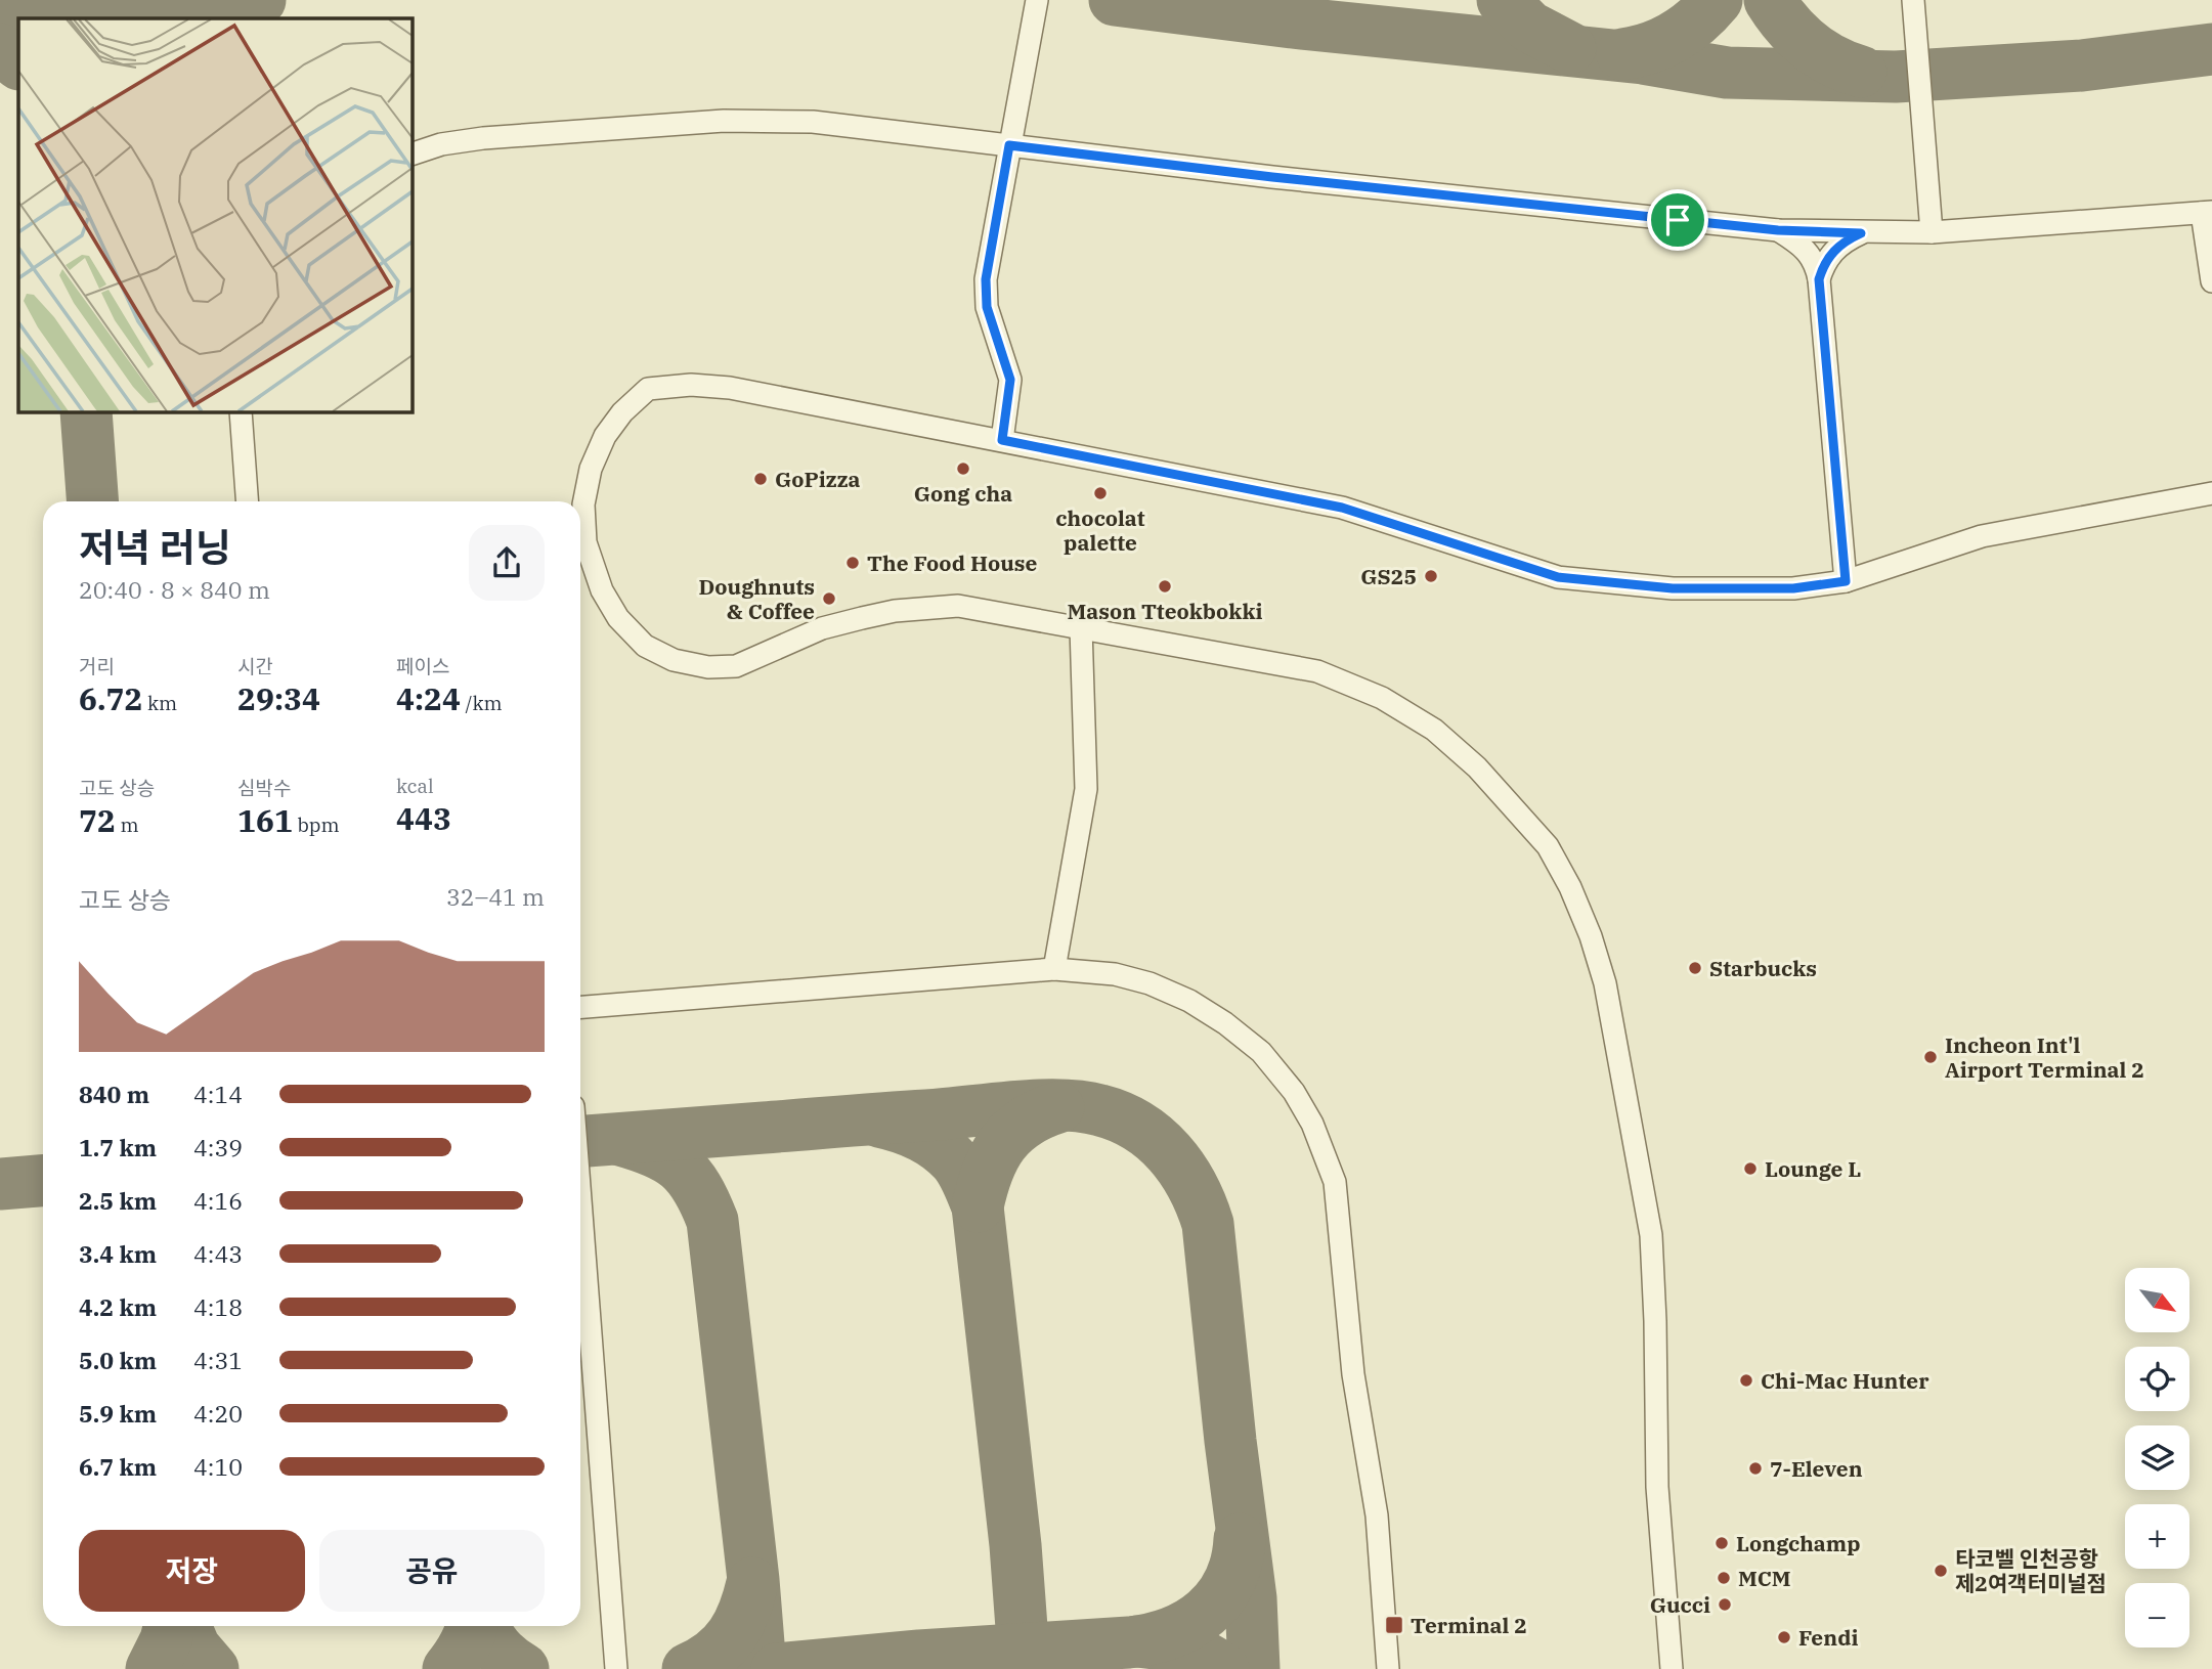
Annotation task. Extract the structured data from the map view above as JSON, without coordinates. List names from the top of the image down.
{
  "places": {
    "other": [
      "Gong cha",
      "GoPizza",
      "chocolat palette",
      "The Food House",
      "GS25",
      "Mason Tteokbokki",
      "Doughnuts & Coffee",
      "Starbucks",
      "Incheon Int'l Airport Terminal 2",
      "Lounge L",
      "Chi-Mac Hunter",
      "7-Eleven",
      "Longchamp",
      "타코벨 인천공항 제2여객터미널점",
      "MCM",
      "Gucci",
      "Fendi"
    ],
    "transit": ["Terminal 2"]
  },
  "north": "bottom right",
  "page": {
    "heading": ["저녁 러닝", "20:40 · 8 × 840 m"],
    "stats": [
      ["거리", "6.72 km"],
      ["시간", "29:34"],
      ["페이스", "4:24 /km"],
      ["고도 상승", "72 m"],
      ["심박수", "161 bpm"],
      ["kcal", "443"]
    ],
    "chart": ["고도 상승", "32–41 m"],
    "list": [
      {
        "name": "840 m",
        "note": "4:14"
      },
      {
        "name": "1.7 km",
        "note": "4:39"
      },
      {
        "name": "2.5 km",
        "note": "4:16"
      },
      {
        "name": "3.4 km",
        "note": "4:43"
      },
      {
        "name": "4.2 km",
        "note": "4:18"
      },
      {
        "name": "5.0 km",
        "note": "4:31"
      },
      {
        "name": "5.9 km",
        "note": "4:20"
      },
      {
        "name": "6.7 km",
        "note": "4:10"
      }
    ],
    "map_buttons": ["+", "−"],
    "buttons": ["저장", "공유"]
  }
}
